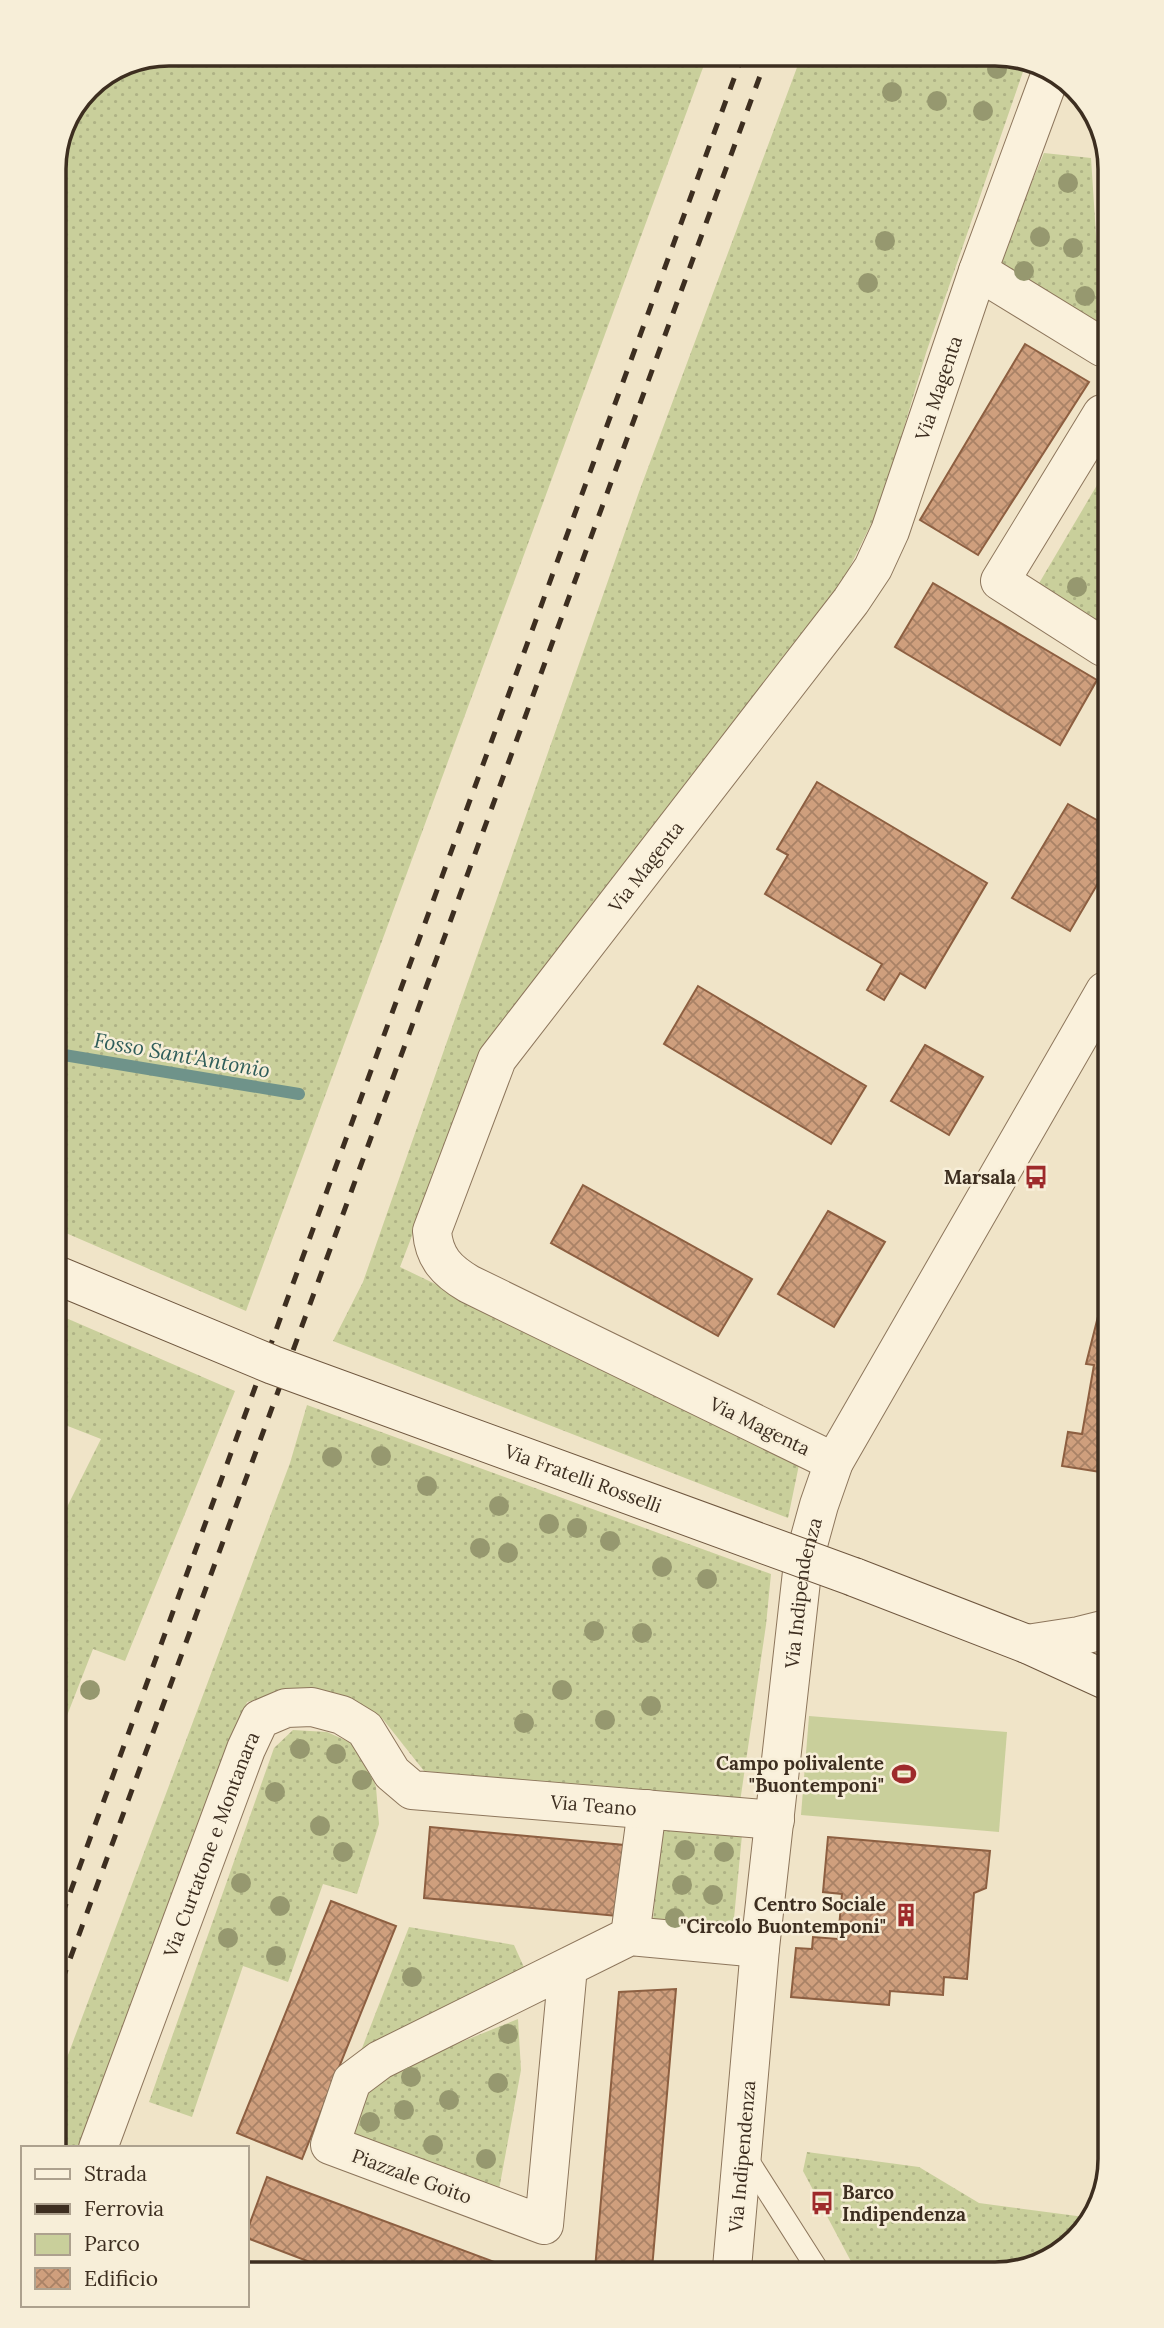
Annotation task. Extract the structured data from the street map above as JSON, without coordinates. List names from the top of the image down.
{
  "streets": {
    "street": [
      "Via Magenta",
      "Via Fratelli Rosselli",
      "Via Indipendenza",
      "Via Teano",
      "Via Curtatone e Montanara",
      "Piazzale Goito"
    ]
  },
  "crossings": [
    ["Via Magenta", "Via Indipendenza"],
    ["Via Indipendenza", "Via Teano"],
    ["Via Teano", "Via Curtatone e Montanara"]
  ],
  "water": ["Fosso Sant'Antonio"],
  "places": {
    "bus stop": ["Marsala", "Barco Indipendenza"],
    "sports": ["Campo polivalente \"Buontemponi\""],
    "building": ["Centro Sociale \"Circolo Buontemponi\""]
  },
  "legend": [
    "Strada",
    "Ferrovia",
    "Parco",
    "Edificio"
  ]
}
